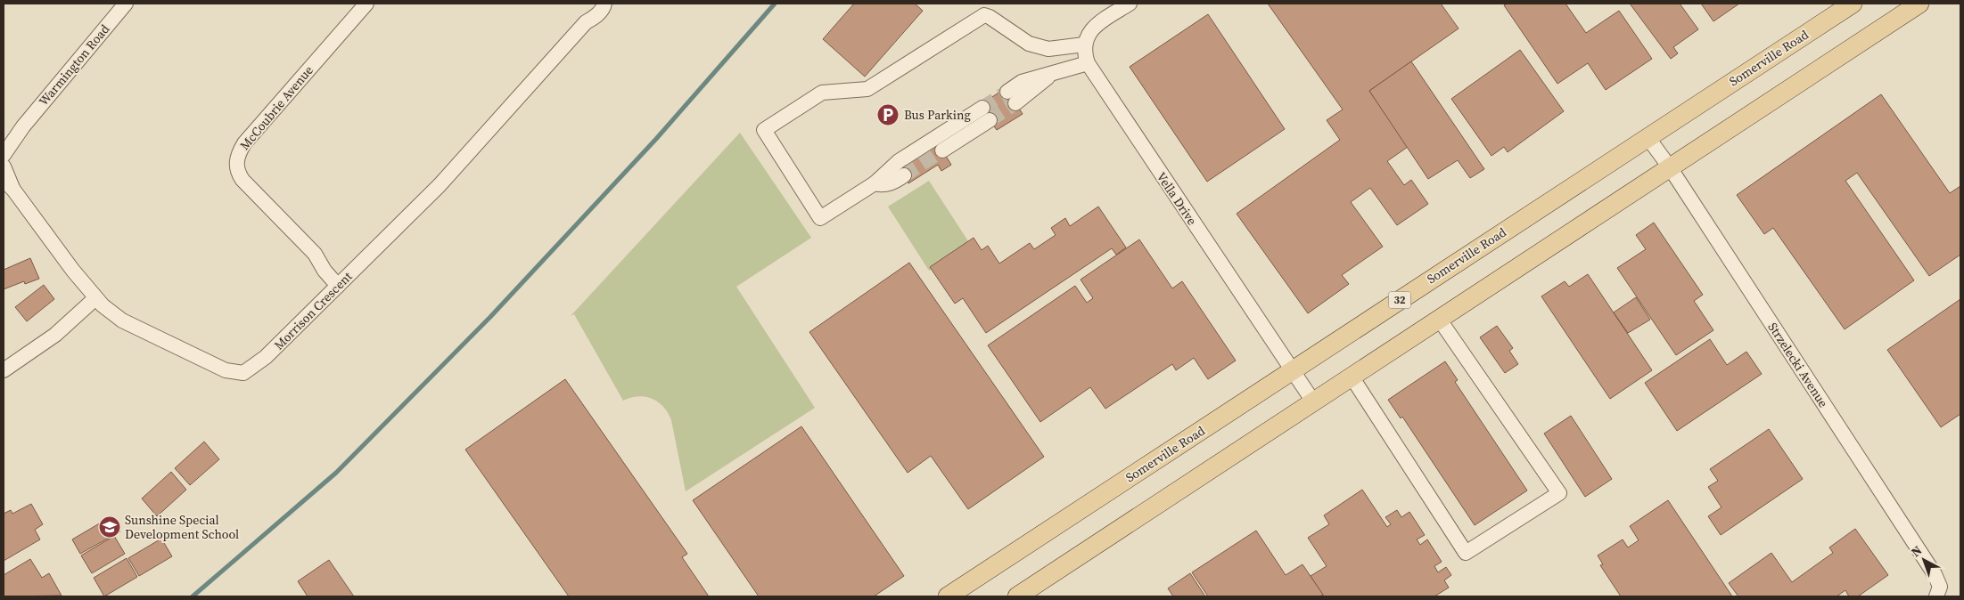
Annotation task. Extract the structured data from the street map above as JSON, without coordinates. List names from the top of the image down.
{
  "streets": {
    "main road": ["Somerville Road", "32"],
    "street": [
      "Warmington Road",
      "McCoubrie Avenue",
      "Vella Drive",
      "Morrison Crescent",
      "Strzelecki Avenue"
    ]
  },
  "crossings": [
    ["Somerville Road", "Vella Drive"],
    ["Somerville Road", "Strzelecki Avenue"],
    ["McCoubrie Avenue", "Morrison Crescent"]
  ],
  "places": {
    "parking": ["Bus Parking"],
    "school or university": ["Sunshine Special Development School"]
  },
  "north": "top left"
}
